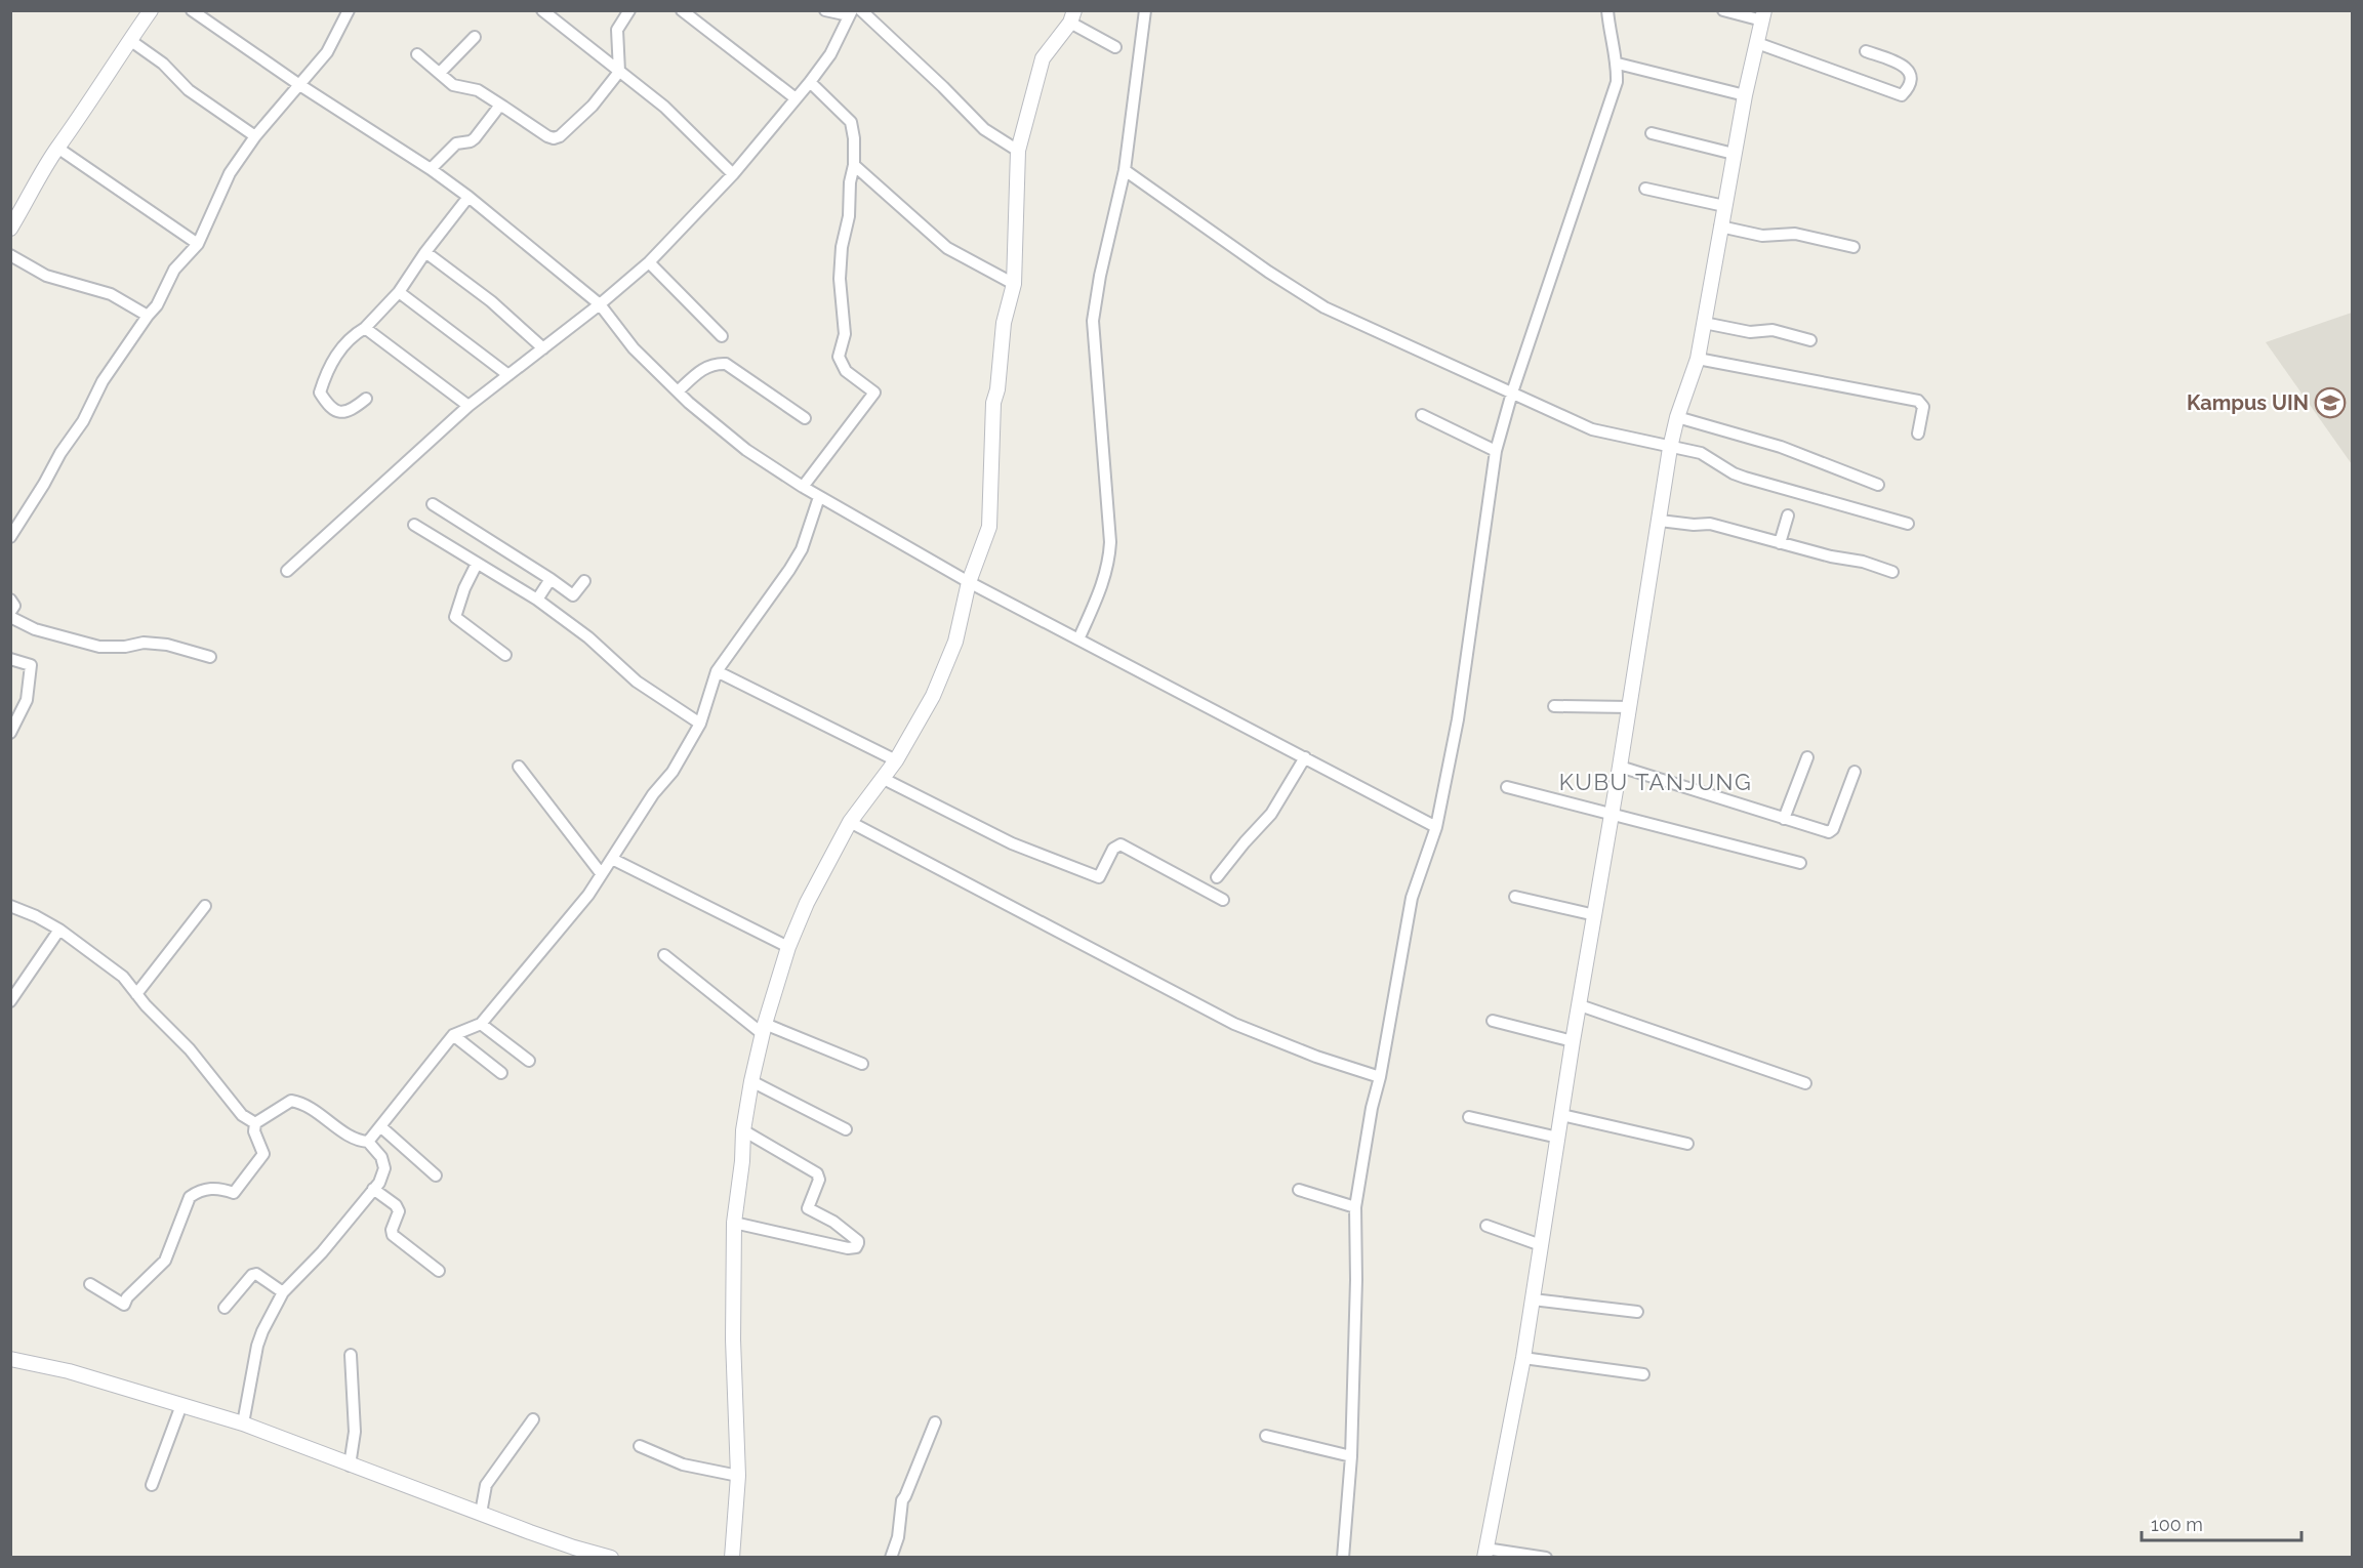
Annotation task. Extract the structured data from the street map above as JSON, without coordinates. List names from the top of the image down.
{
  "districts": ["KUBU TANJUNG"],
  "places": {
    "school or university": ["Kampus UIN"]
  },
  "scale_bar": "100 m"
}
